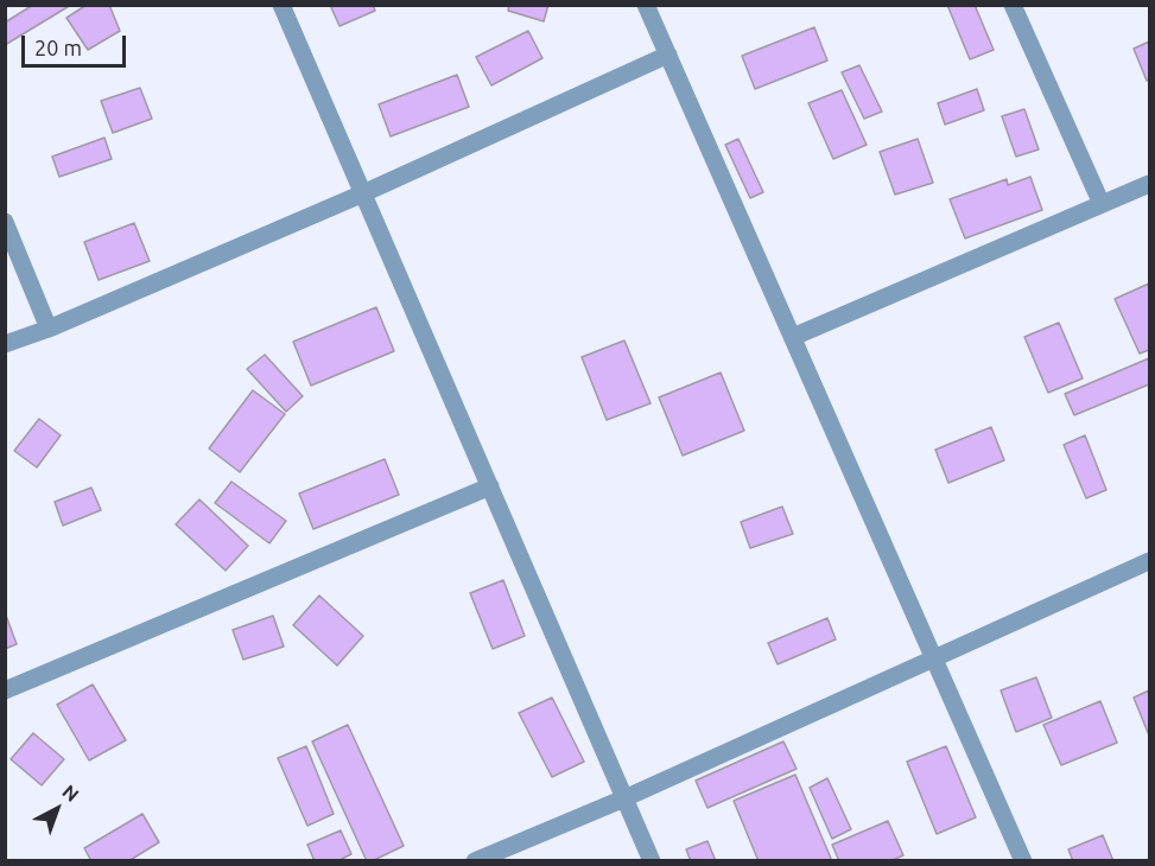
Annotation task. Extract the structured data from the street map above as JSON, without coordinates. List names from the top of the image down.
{
  "scale_bar": "20 m",
  "north": "top right"
}
